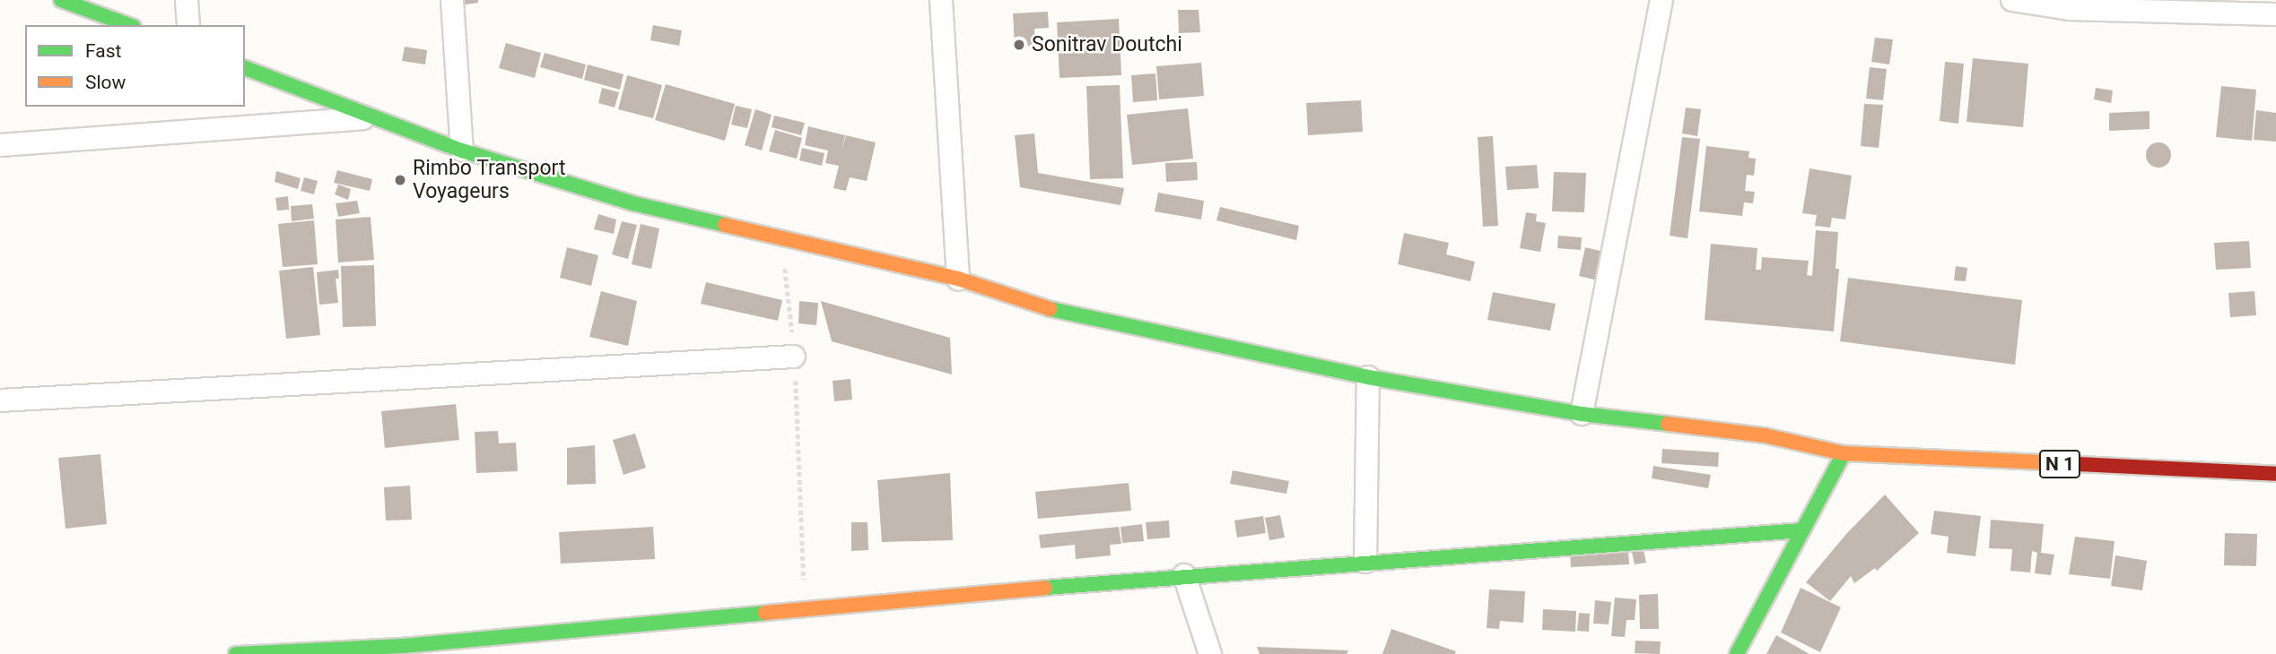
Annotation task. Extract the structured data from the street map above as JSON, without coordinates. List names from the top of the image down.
{
  "streets": {
    "main road": ["N 1"]
  },
  "places": ["Sonitrav Doutchi", "Rimbo Transport Voyageurs"],
  "legend": ["Fast", "Slow"]
}
